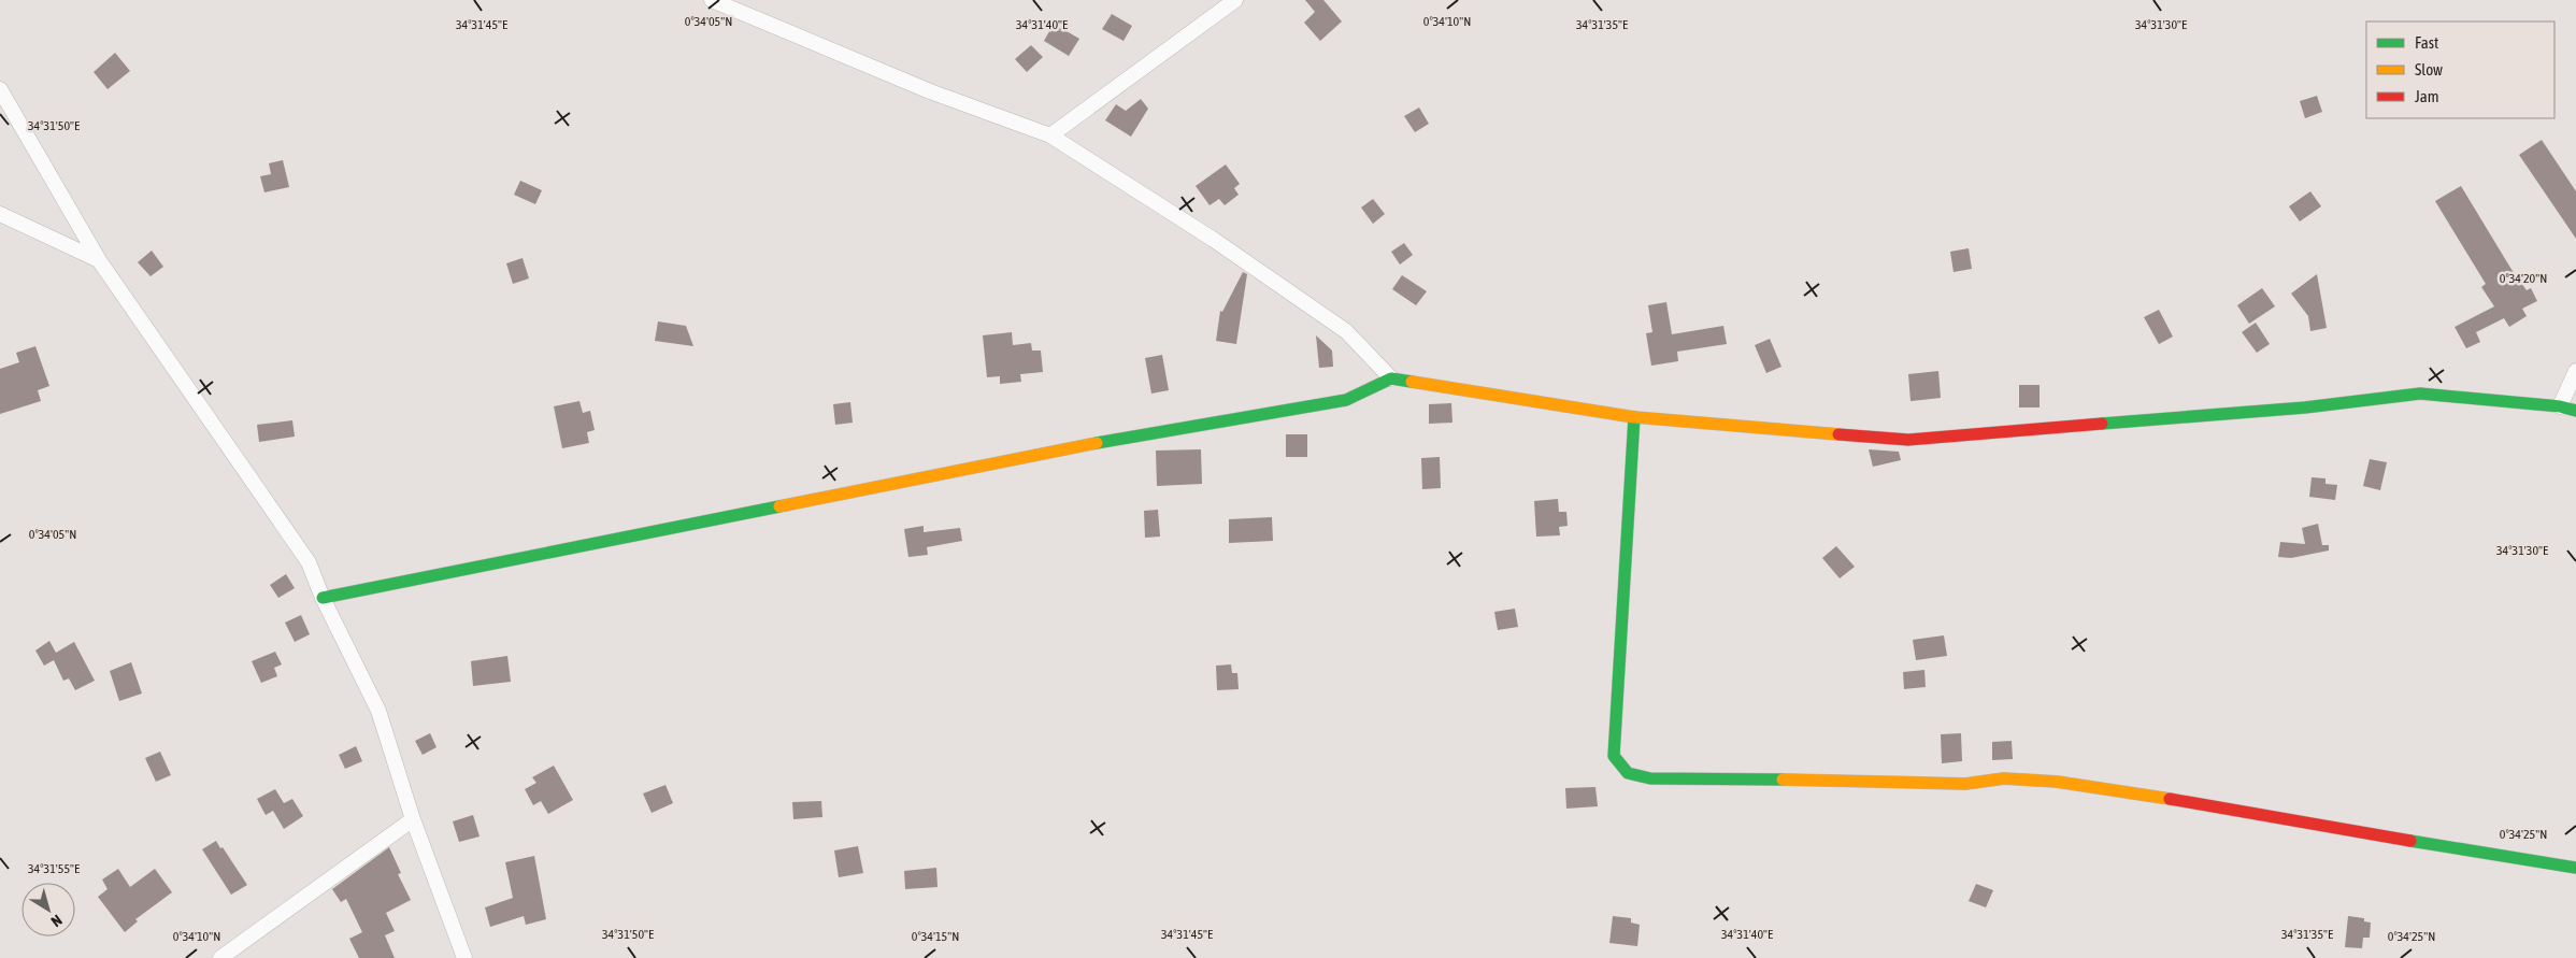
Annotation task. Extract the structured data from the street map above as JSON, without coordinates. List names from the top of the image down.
{
  "legend": ["Fast", "Slow", "Jam"],
  "north": "bottom right",
  "coordinates": [
    "0°34'05\"N",
    "0°34'10\"N",
    "34°31'45\"E",
    "34°31'40\"E",
    "34°31'35\"E",
    "34°31'30\"E",
    "34°31'50\"E",
    "0°34'20\"N",
    "0°34'25\"N",
    "34°31'55\"E",
    "0°34'15\"N"
  ]
}
